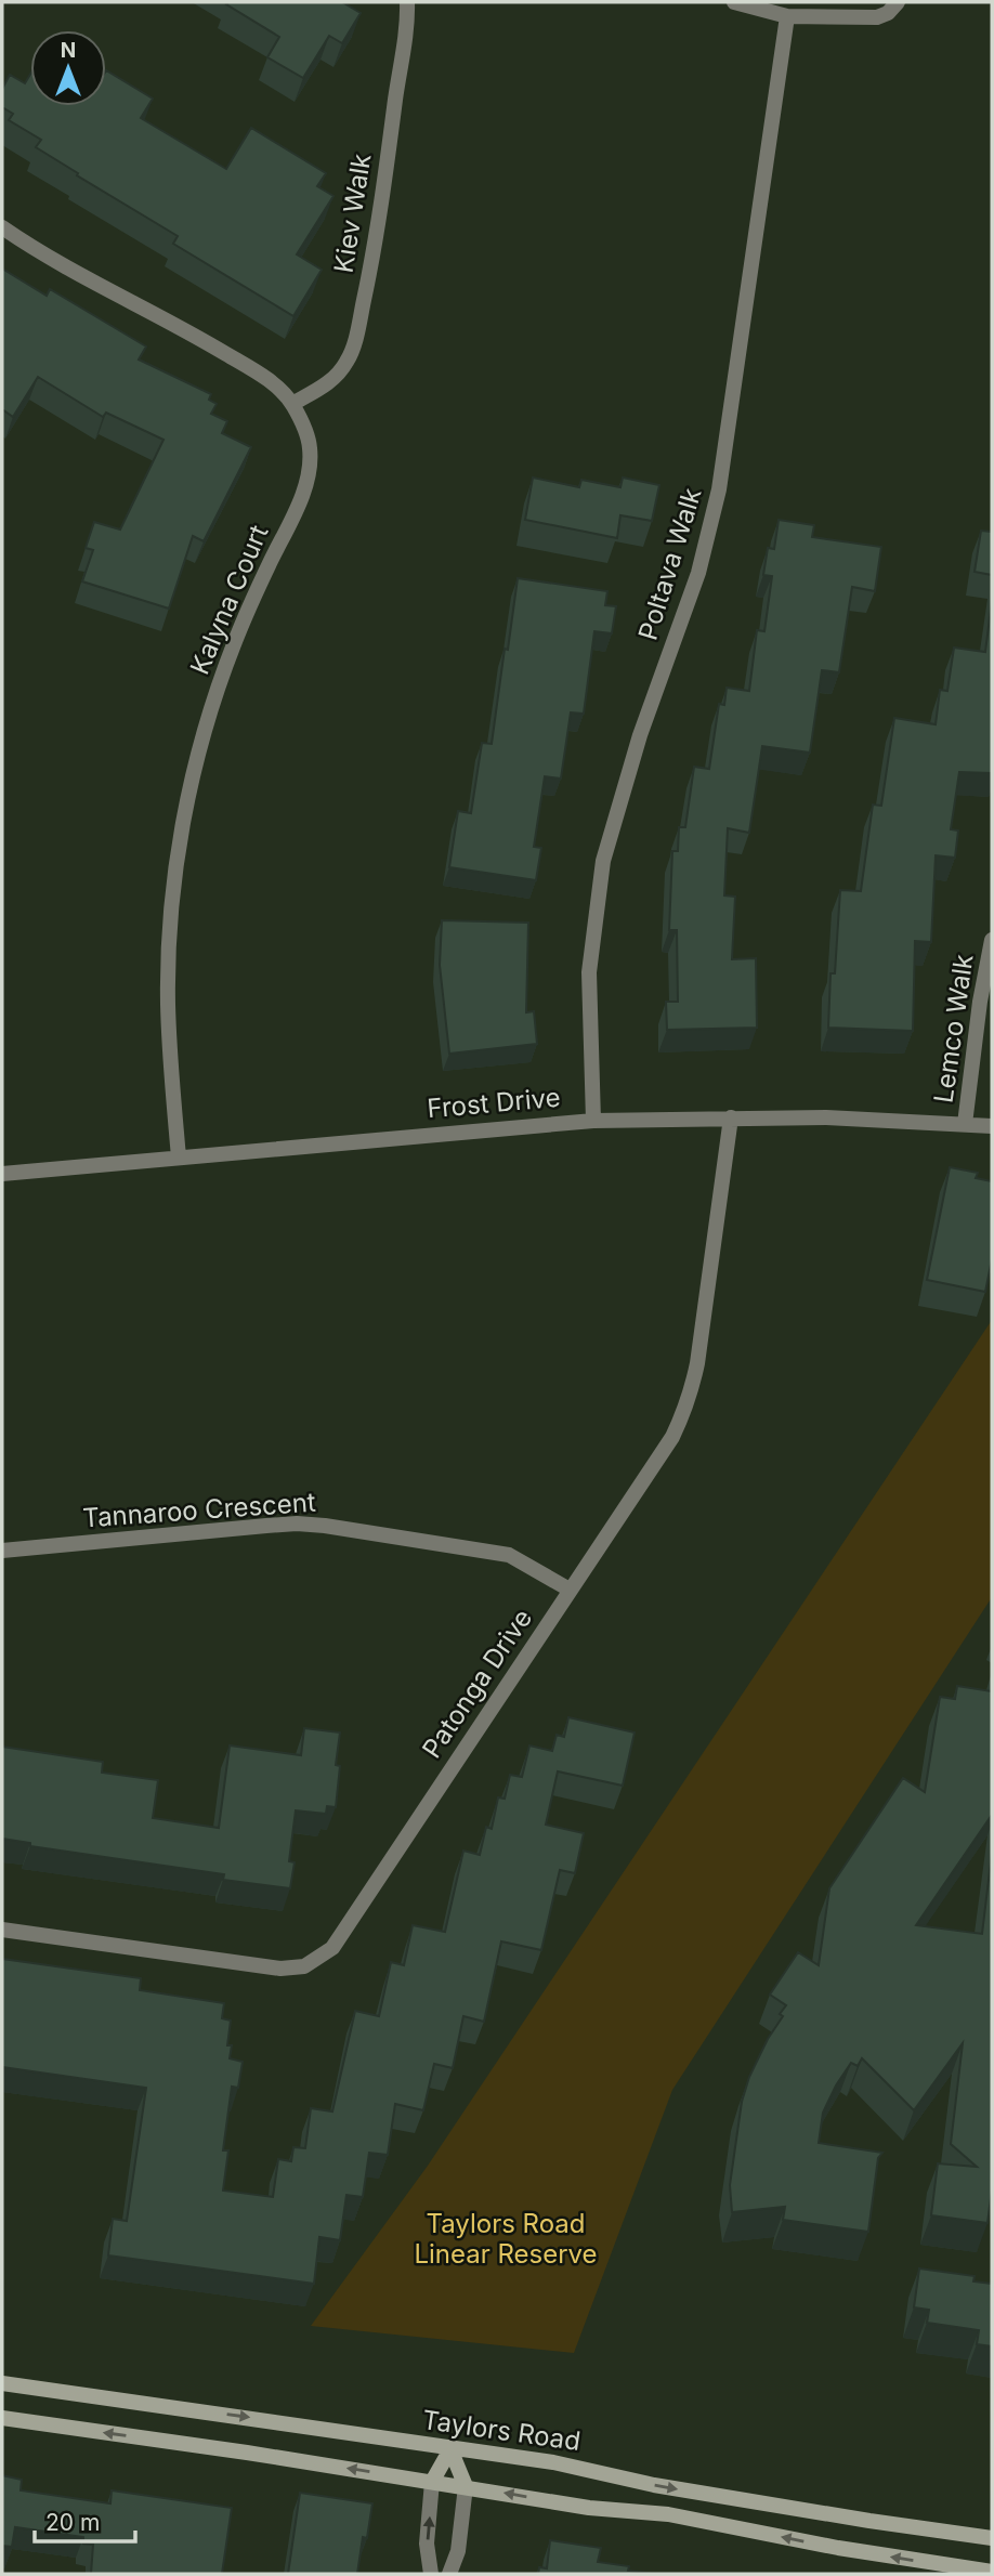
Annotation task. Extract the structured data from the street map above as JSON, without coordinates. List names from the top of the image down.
{
  "streets": {
    "main road": ["Taylors Road"],
    "street": [
      "Kiev Walk",
      "Poltava Walk",
      "Kalyna Court",
      "Lemco Walk",
      "Frost Drive",
      "Tannaroo Crescent",
      "Patonga Drive"
    ]
  },
  "crossings": [
    ["Kiev Walk", "Kalyna Court"],
    ["Poltava Walk", "Frost Drive"],
    ["Kalyna Court", "Frost Drive"],
    ["Lemco Walk", "Frost Drive"],
    ["Frost Drive", "Patonga Drive"],
    ["Tannaroo Crescent", "Patonga Drive"]
  ],
  "parks": ["Taylors Road Linear Reserve"],
  "scale_bar": "20 m",
  "north": "top"
}
